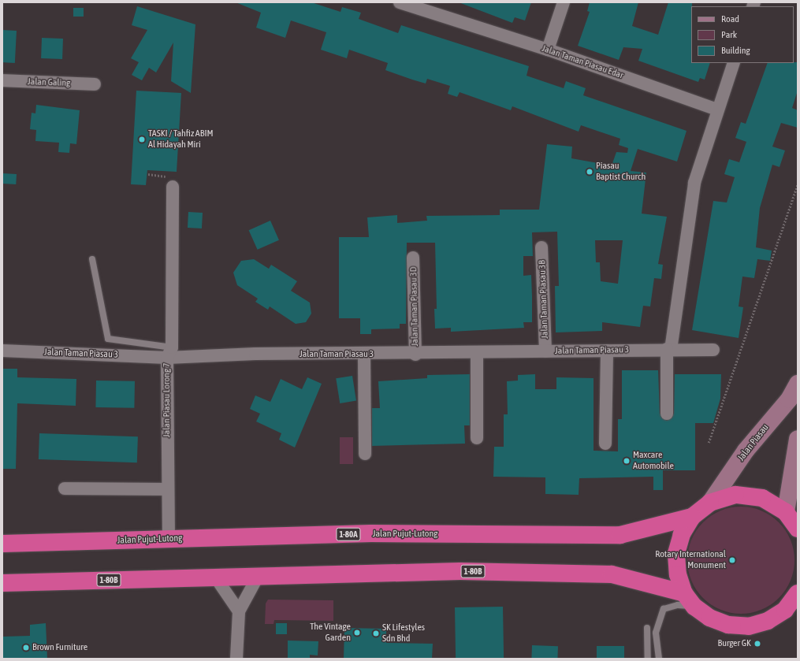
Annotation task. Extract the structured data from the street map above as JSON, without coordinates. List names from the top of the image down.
{
  "streets": {
    "highway": ["1-80A", "Jalan Pujut-Lutong", "1-80B"],
    "street": [
      "Jalan Taman Piasau Edar",
      "Jalan Galing",
      "Jalan Taman Piasau 3B",
      "Jalan Taman Piasau 3D",
      "Jalan Taman Piasau 3",
      "Jalan Piasau Lorong 7",
      "Jalan Piasau"
    ]
  },
  "crossings": [
    ["Jalan Taman Piasau 3B", "Jalan Taman Piasau 3"],
    ["Jalan Taman Piasau 3D", "Jalan Taman Piasau 3"],
    ["Jalan Taman Piasau 3", "Jalan Piasau Lorong 7"],
    ["Jalan Piasau Lorong 7", "Jalan Pujut-Lutong"]
  ],
  "places": [
    "TASKI / Tahfiz ABIM Al Hidayah Miri",
    "Piasau Baptist Church",
    "Maxcare Automobile",
    "Rotary International Monument",
    "The Vintage Garden",
    "SK Lifestyles Sdn Bhd",
    "Burger GK",
    "Brown Furniture"
  ],
  "legend": ["Road", "Park", "Building"]
}
